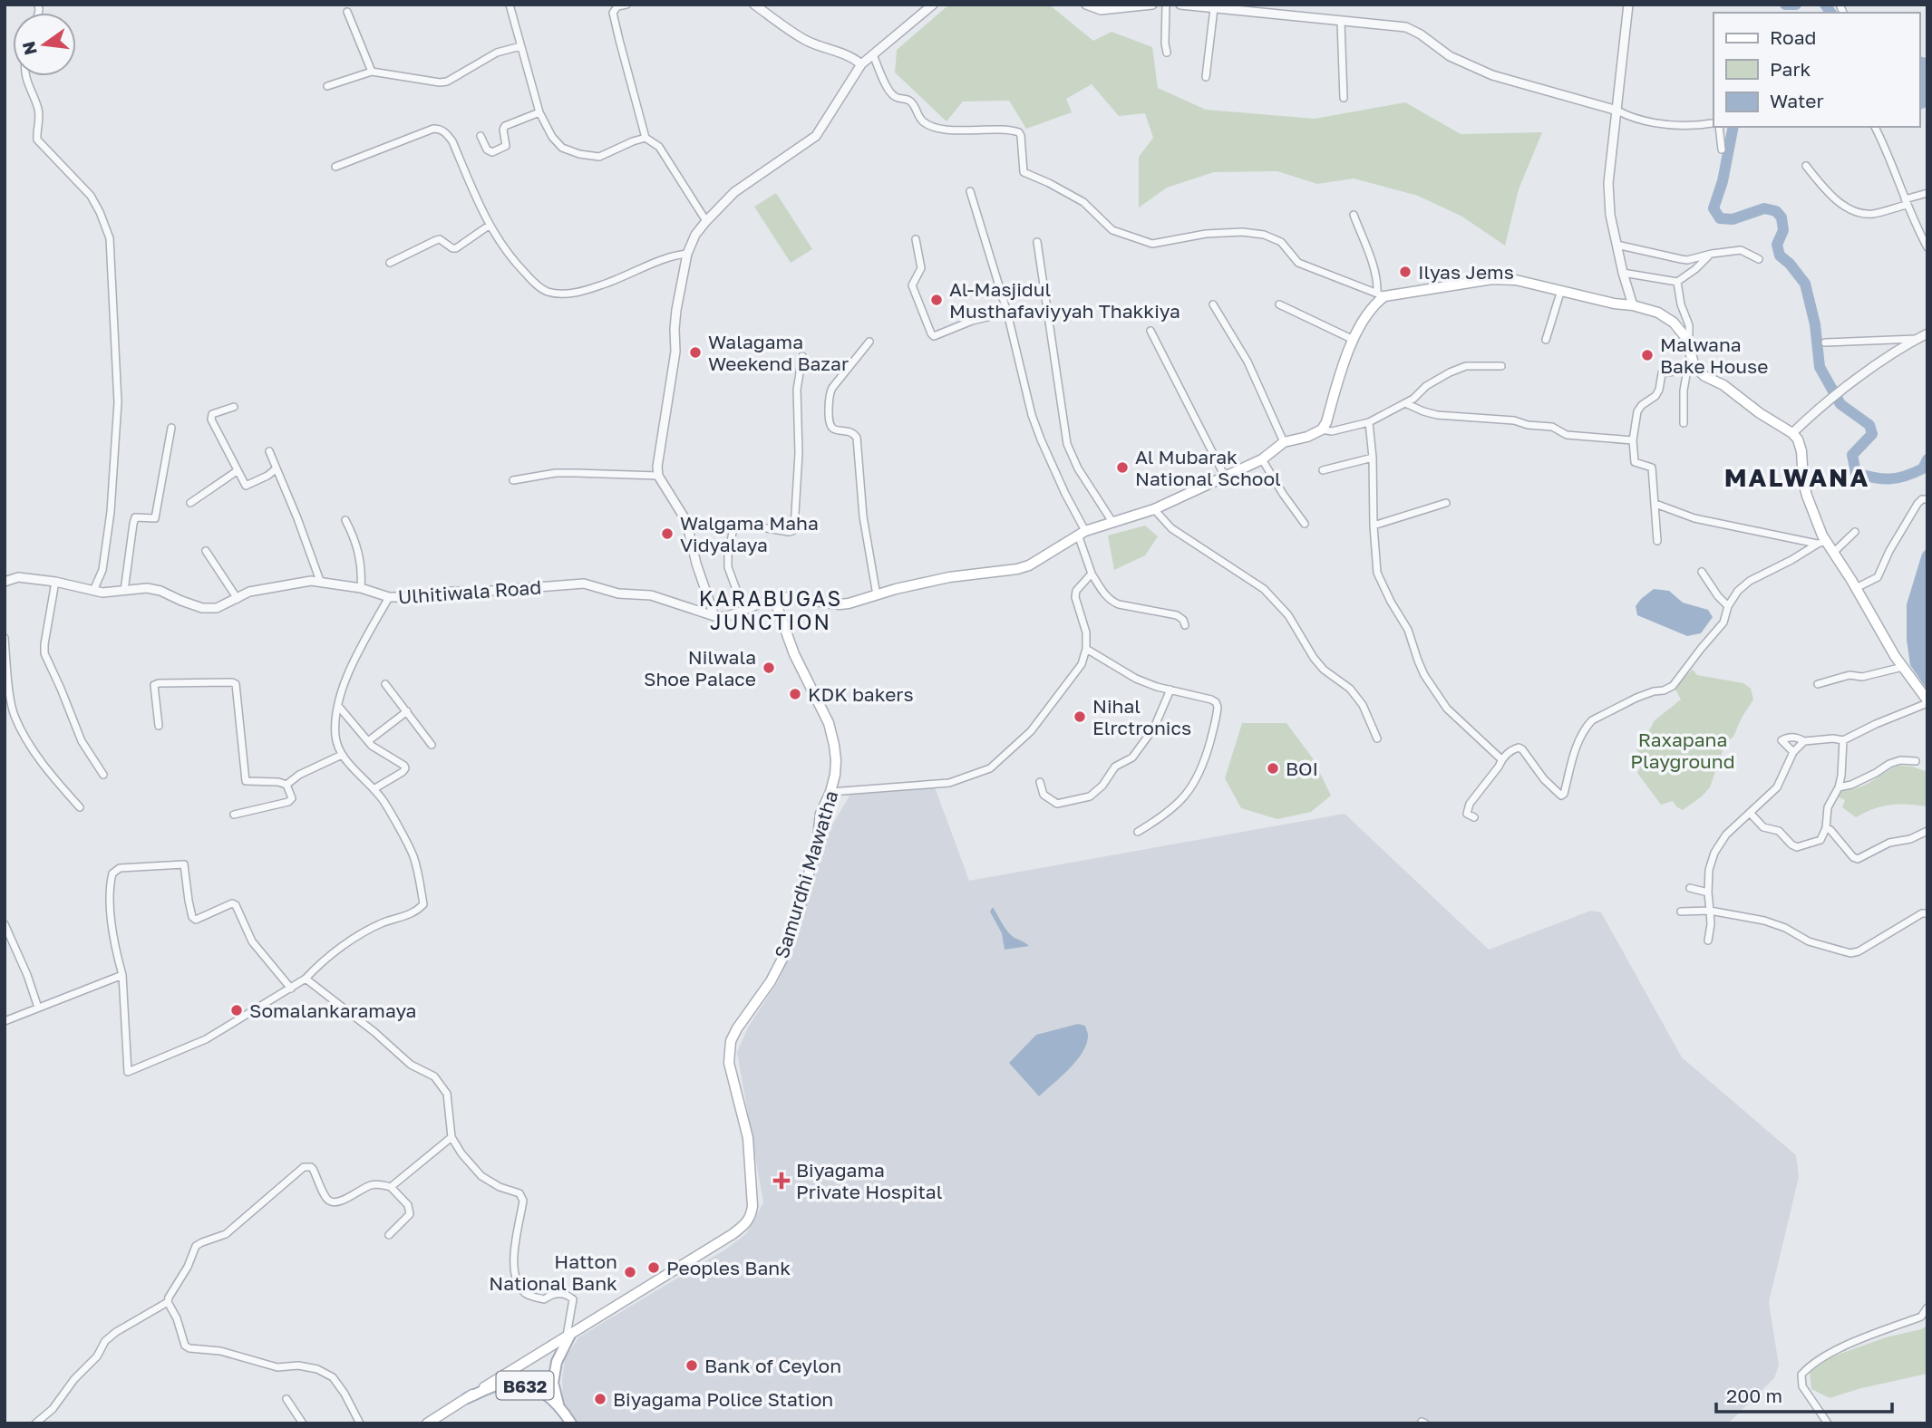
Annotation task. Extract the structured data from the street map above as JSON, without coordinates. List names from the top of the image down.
{
  "streets": {
    "main road": ["Samurdhi Mawatha", "B632"],
    "street": ["Ulhitiwala Road"]
  },
  "crossings": [
    ["Samurdhi Mawatha", "B632"]
  ],
  "districts": ["MALWANA", "KARABUGAS JUNCTION"],
  "parks": ["Raxapana Playground"],
  "places": {
    "other": [
      "Ilyas Jems",
      "Al-Masjidul Musthafaviyyah Thakkiya",
      "Walagama Weekend Bazar",
      "Malwana Bake House",
      "Al Mubarak National School",
      "Walgama Maha Vidyalaya",
      "Nilwala Shoe Palace",
      "KDK bakers",
      "Nihal Elrctronics",
      "BOI",
      "Somalankaramaya",
      "Peoples Bank",
      "Hatton National Bank",
      "Bank of Ceylon",
      "Biyagama Police Station"
    ],
    "health": ["Biyagama Private Hospital"]
  },
  "legend": ["Road", "Park", "Water"],
  "scale_bar": "200 m",
  "north": "left"
}
